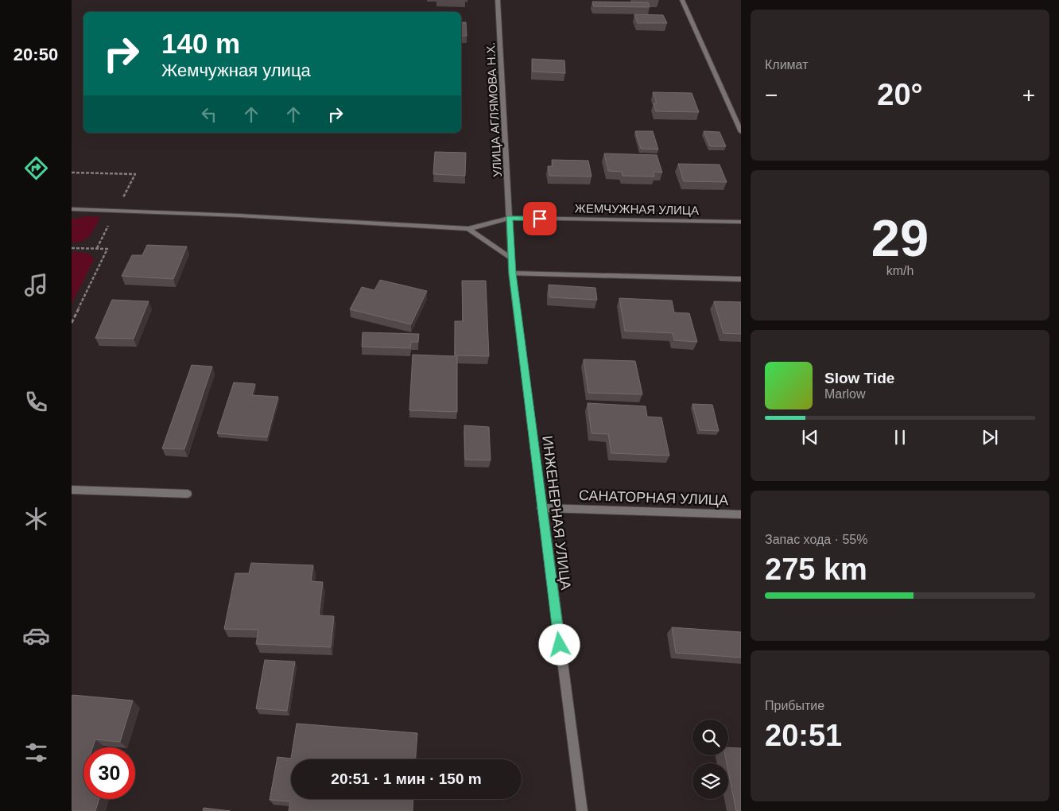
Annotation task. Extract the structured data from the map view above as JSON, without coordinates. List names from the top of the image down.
{
  "streets": {
    "street": [
      "УЛИЦА АГЛЯМОВА Н.Х.",
      "ЖЕМЧУЖНАЯ УЛИЦА",
      "САНАТОРНАЯ УЛИЦА",
      "ИНЖЕНЕРНАЯ УЛИЦА"
    ]
  },
  "crossings": [
    ["УЛИЦА АГЛЯМОВА Н.Х.", "ЖЕМЧУЖНАЯ УЛИЦА"],
    ["УЛИЦА АГЛЯМОВА Н.Х.", "ИНЖЕНЕРНАЯ УЛИЦА"],
    ["ЖЕМЧУЖНАЯ УЛИЦА", "ИНЖЕНЕРНАЯ УЛИЦА"],
    ["САНАТОРНАЯ УЛИЦА", "ИНЖЕНЕРНАЯ УЛИЦА"]
  ],
  "page": {
    "tabs": "20:50",
    "tile": [
      "Климат",
      ["29", "km/h"],
      ["Запас хода · 55%", "275 km"],
      ["Прибытие", "20:51"]
    ],
    "turn": ["140 m", "Жемчужная улица"],
    "heat": ["−", "20°", "+"],
    "song": ["Slow Tide", "Marlow"],
    "limit": "30",
    "trip": "20:51 · 1 мин · 150 m"
  }
}
